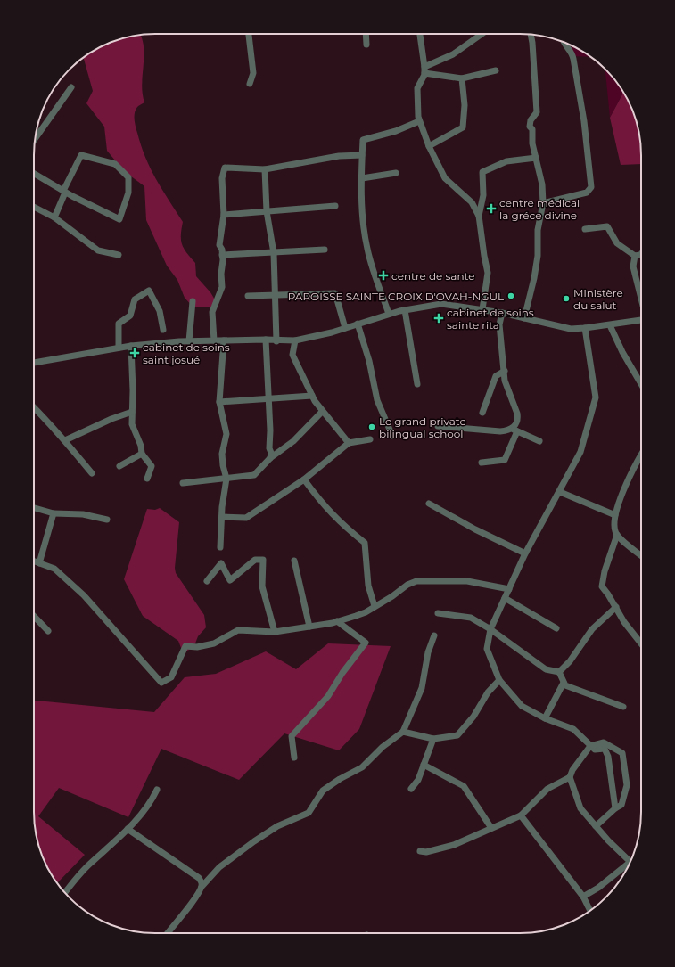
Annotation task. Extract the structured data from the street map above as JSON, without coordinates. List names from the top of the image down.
{
  "places": {
    "health": [
      "centre médical la gréce divine",
      "centre de sante",
      "cabinet de soins sainte rita",
      "cabinet de soins saint josué"
    ],
    "other": ["PAROISSE SAINTE CROIX D'OVAH-NGUL", "Ministère du salut", "Le grand private bilingual school"]
  }
}
